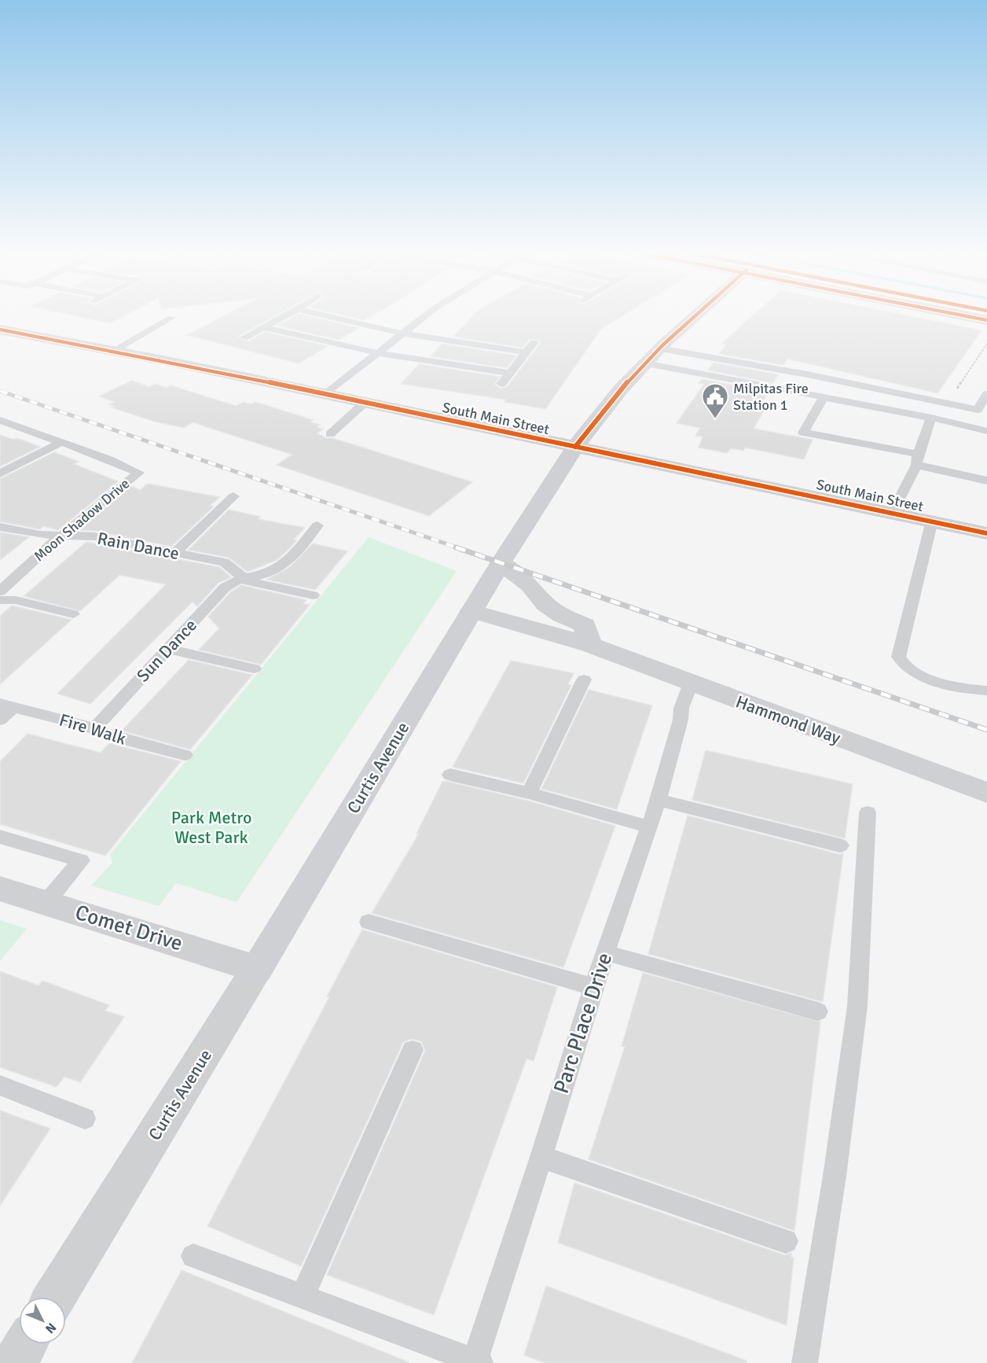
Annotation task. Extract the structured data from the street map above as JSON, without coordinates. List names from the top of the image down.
{
  "streets": {
    "street": [
      "South Main Street",
      "Hammond Way",
      "Curtis Avenue",
      "Comet Drive"
    ],
    "lane": [
      "Moon Shadow Drive",
      "Rain Dance",
      "Sun Dance",
      "Fire Walk",
      "Parc Place Drive"
    ]
  },
  "crossings": [
    ["South Main Street", "Curtis Avenue"],
    ["Moon Shadow Drive", "Rain Dance"],
    ["Rain Dance", "Sun Dance"],
    ["Sun Dance", "Fire Walk"],
    ["Hammond Way", "Curtis Avenue"],
    ["Hammond Way", "Parc Place Drive"],
    ["Curtis Avenue", "Comet Drive"]
  ],
  "parks": ["Park Metro West Park"],
  "places": {
    "public building": ["Milpitas Fire Station 1"]
  },
  "north": "bottom right"
}
